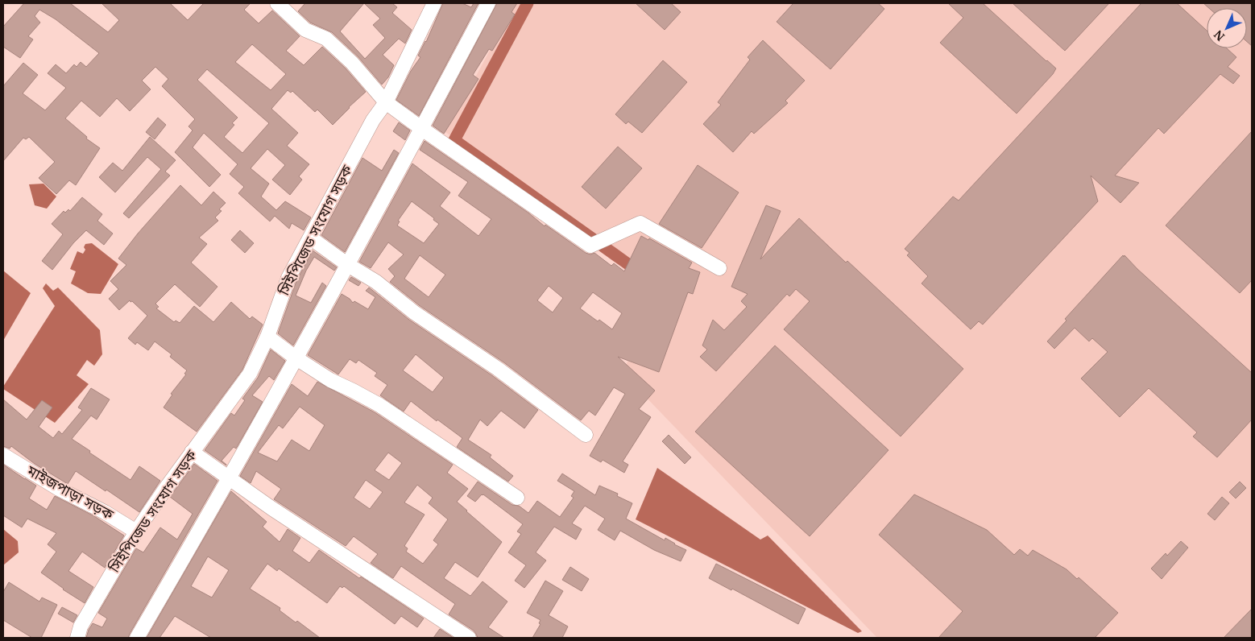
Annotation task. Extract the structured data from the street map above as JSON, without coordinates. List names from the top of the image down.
{
  "streets": {
    "street": ["সিইপিজেড সংযোগ সড়ক", "মাইজপাড়া সড়ক"]
  },
  "crossings": [
    ["সিইপিজেড সংযোগ সড়ক", "মাইজপাড়া সড়ক"]
  ],
  "north": "bottom left"
}
